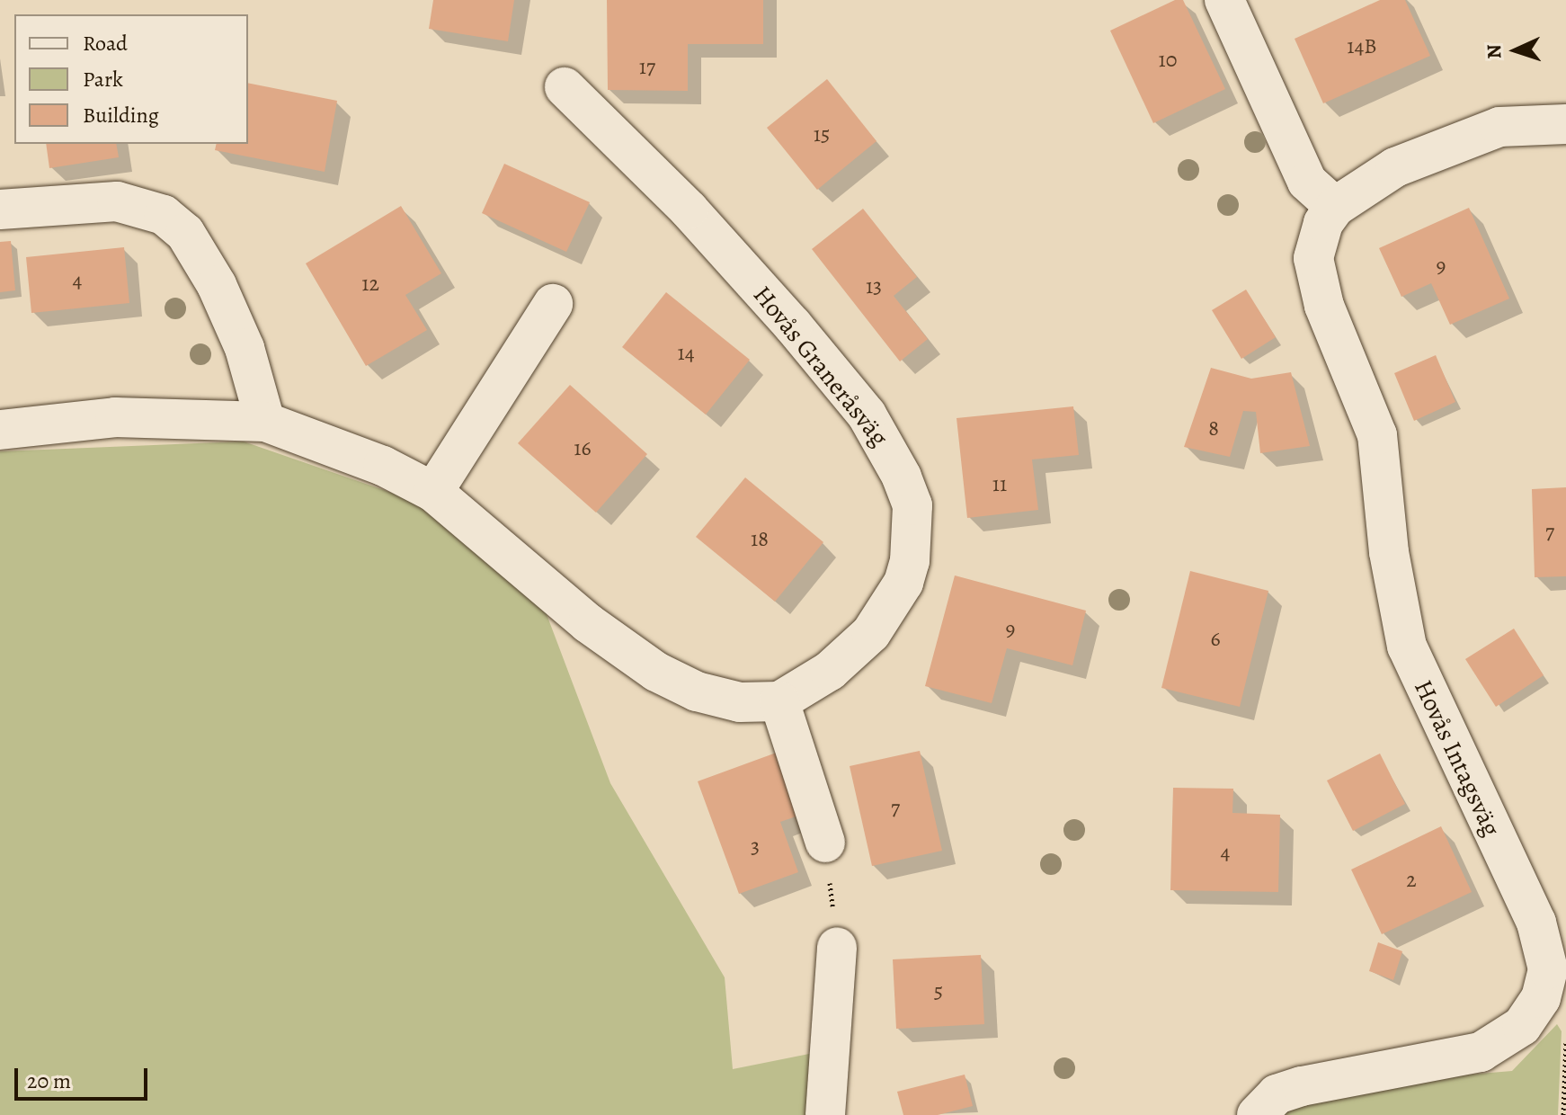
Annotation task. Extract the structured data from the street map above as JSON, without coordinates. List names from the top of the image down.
{
  "streets": {
    "street": ["Hovås Graneråsväg", "Hovås Intagsväg"]
  },
  "house_numbers": [
    "14B",
    "10",
    "17",
    "15",
    "9",
    "4",
    "12",
    "13",
    "14",
    "8",
    "16",
    "11",
    "7",
    "18",
    "9",
    "6",
    "7",
    "3",
    "4",
    "2",
    "5"
  ],
  "legend": ["Road", "Park", "Building"],
  "scale_bar": "20 m",
  "north": "left"
}
